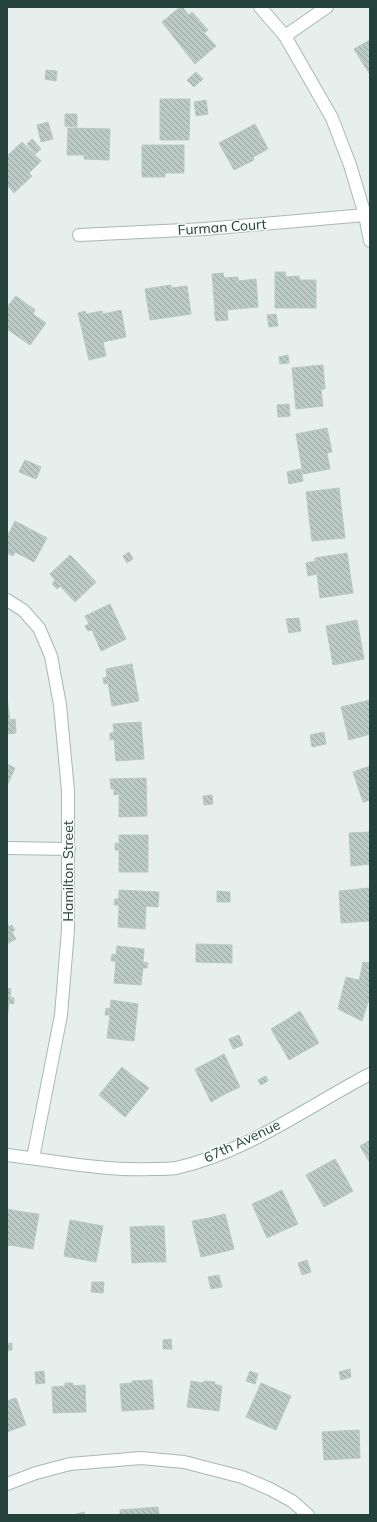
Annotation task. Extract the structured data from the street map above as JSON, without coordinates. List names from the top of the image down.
{
  "streets": {
    "street": ["Furman Court", "Hamilton Street", "67th Avenue"]
  },
  "crossings": [
    ["Hamilton Street", "67th Avenue"]
  ]
}
